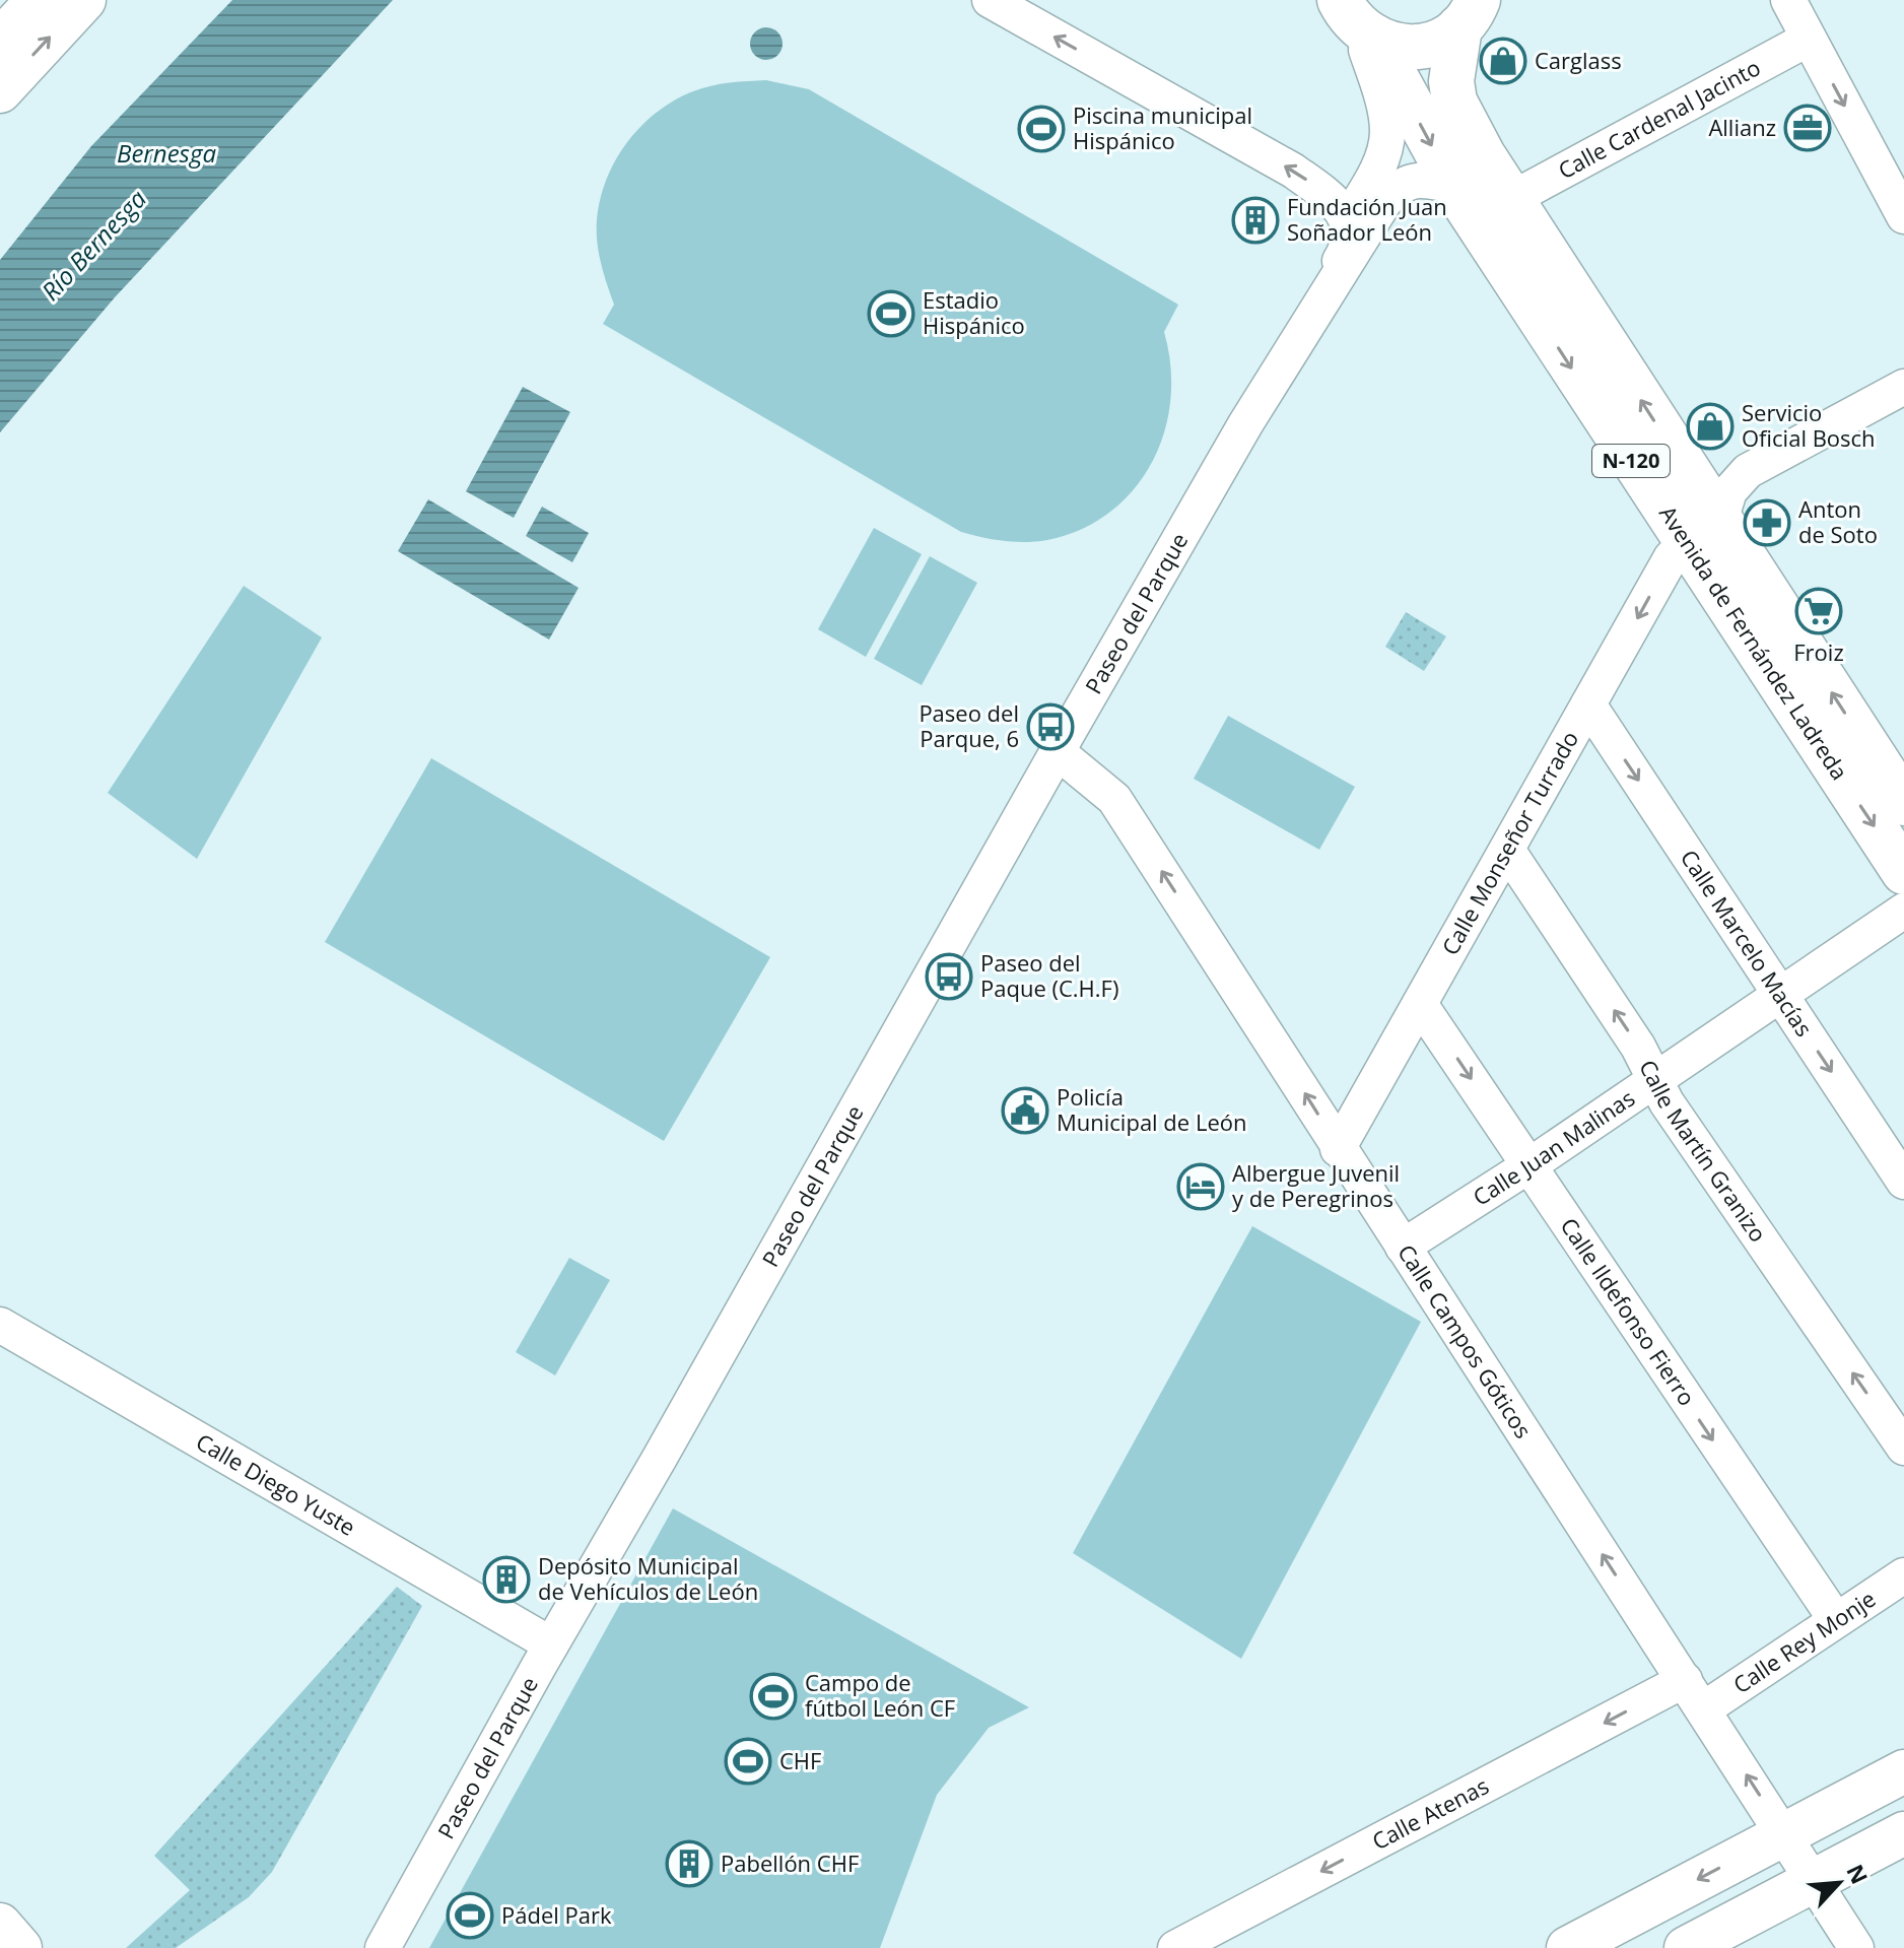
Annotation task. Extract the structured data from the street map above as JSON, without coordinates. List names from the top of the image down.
{
  "streets": {
    "highway": ["N-120", "Avenida de Fernández Ladreda"],
    "street": [
      "Calle Cardenal Jacinto",
      "Paseo del Parque",
      "Calle Monseñor Turrado",
      "Calle Marcelo Macías",
      "Calle Juan Malinas",
      "Calle Martín Granizo",
      "Calle Ildefonso Fierro",
      "Calle Campos Góticos",
      "Calle Diego Yuste",
      "Calle Rey Monje",
      "Calle Atenas"
    ]
  },
  "crossings": [
    ["Calle Cardenal Jacinto", "Avenida de Fernández Ladreda"],
    ["N-120", "Paseo del Parque"],
    ["N-120", "Avenida de Fernández Ladreda"],
    ["Paseo del Parque", "Avenida de Fernández Ladreda"],
    ["Paseo del Parque", "Calle Campos Góticos"],
    ["Paseo del Parque", "Calle Diego Yuste"],
    ["Avenida de Fernández Ladreda", "Calle Monseñor Turrado"],
    ["Calle Monseñor Turrado", "Calle Marcelo Macías"],
    ["Calle Monseñor Turrado", "Calle Martín Granizo"],
    ["Calle Monseñor Turrado", "Calle Ildefonso Fierro"],
    ["Calle Monseñor Turrado", "Calle Campos Góticos"],
    ["Calle Marcelo Macías", "Calle Juan Malinas"],
    ["Calle Juan Malinas", "Calle Martín Granizo"],
    ["Calle Juan Malinas", "Calle Ildefonso Fierro"],
    ["Calle Juan Malinas", "Calle Campos Góticos"],
    ["Calle Ildefonso Fierro", "Calle Rey Monje"],
    ["Calle Campos Góticos", "Calle Rey Monje"],
    ["Calle Campos Góticos", "Calle Atenas"],
    ["Calle Rey Monje", "Calle Atenas"]
  ],
  "one_way": [
    "Calle Marcelo Macías",
    "Calle Martín Granizo",
    "Calle Ildefonso Fierro",
    "Calle Campos Góticos",
    "Calle Atenas"
  ],
  "water": ["Bernesga", "Río Bernesga"],
  "places": {
    "shop": ["Carglass", "Servicio Oficial Bosch"],
    "office": ["Allianz"],
    "sports": [
      "Piscina municipal Hispánico",
      "Estadio Hispánico",
      "Campo de fútbol León CF",
      "CHF",
      "Pádel Park"
    ],
    "building": ["Fundación Juan Soñador León", "Depósito Municipal de Vehículos de León", "Pabellón CHF"],
    "pharmacy": ["Anton de Soto"],
    "supermarket": ["Froiz"],
    "bus stop": ["Paseo del Parque, 6", "Paseo del Paque (C.H.F)"],
    "public building": ["Policía Municipal de León"],
    "hotel": ["Albergue Juvenil y de Peregrinos"]
  },
  "north": "top right"
}
